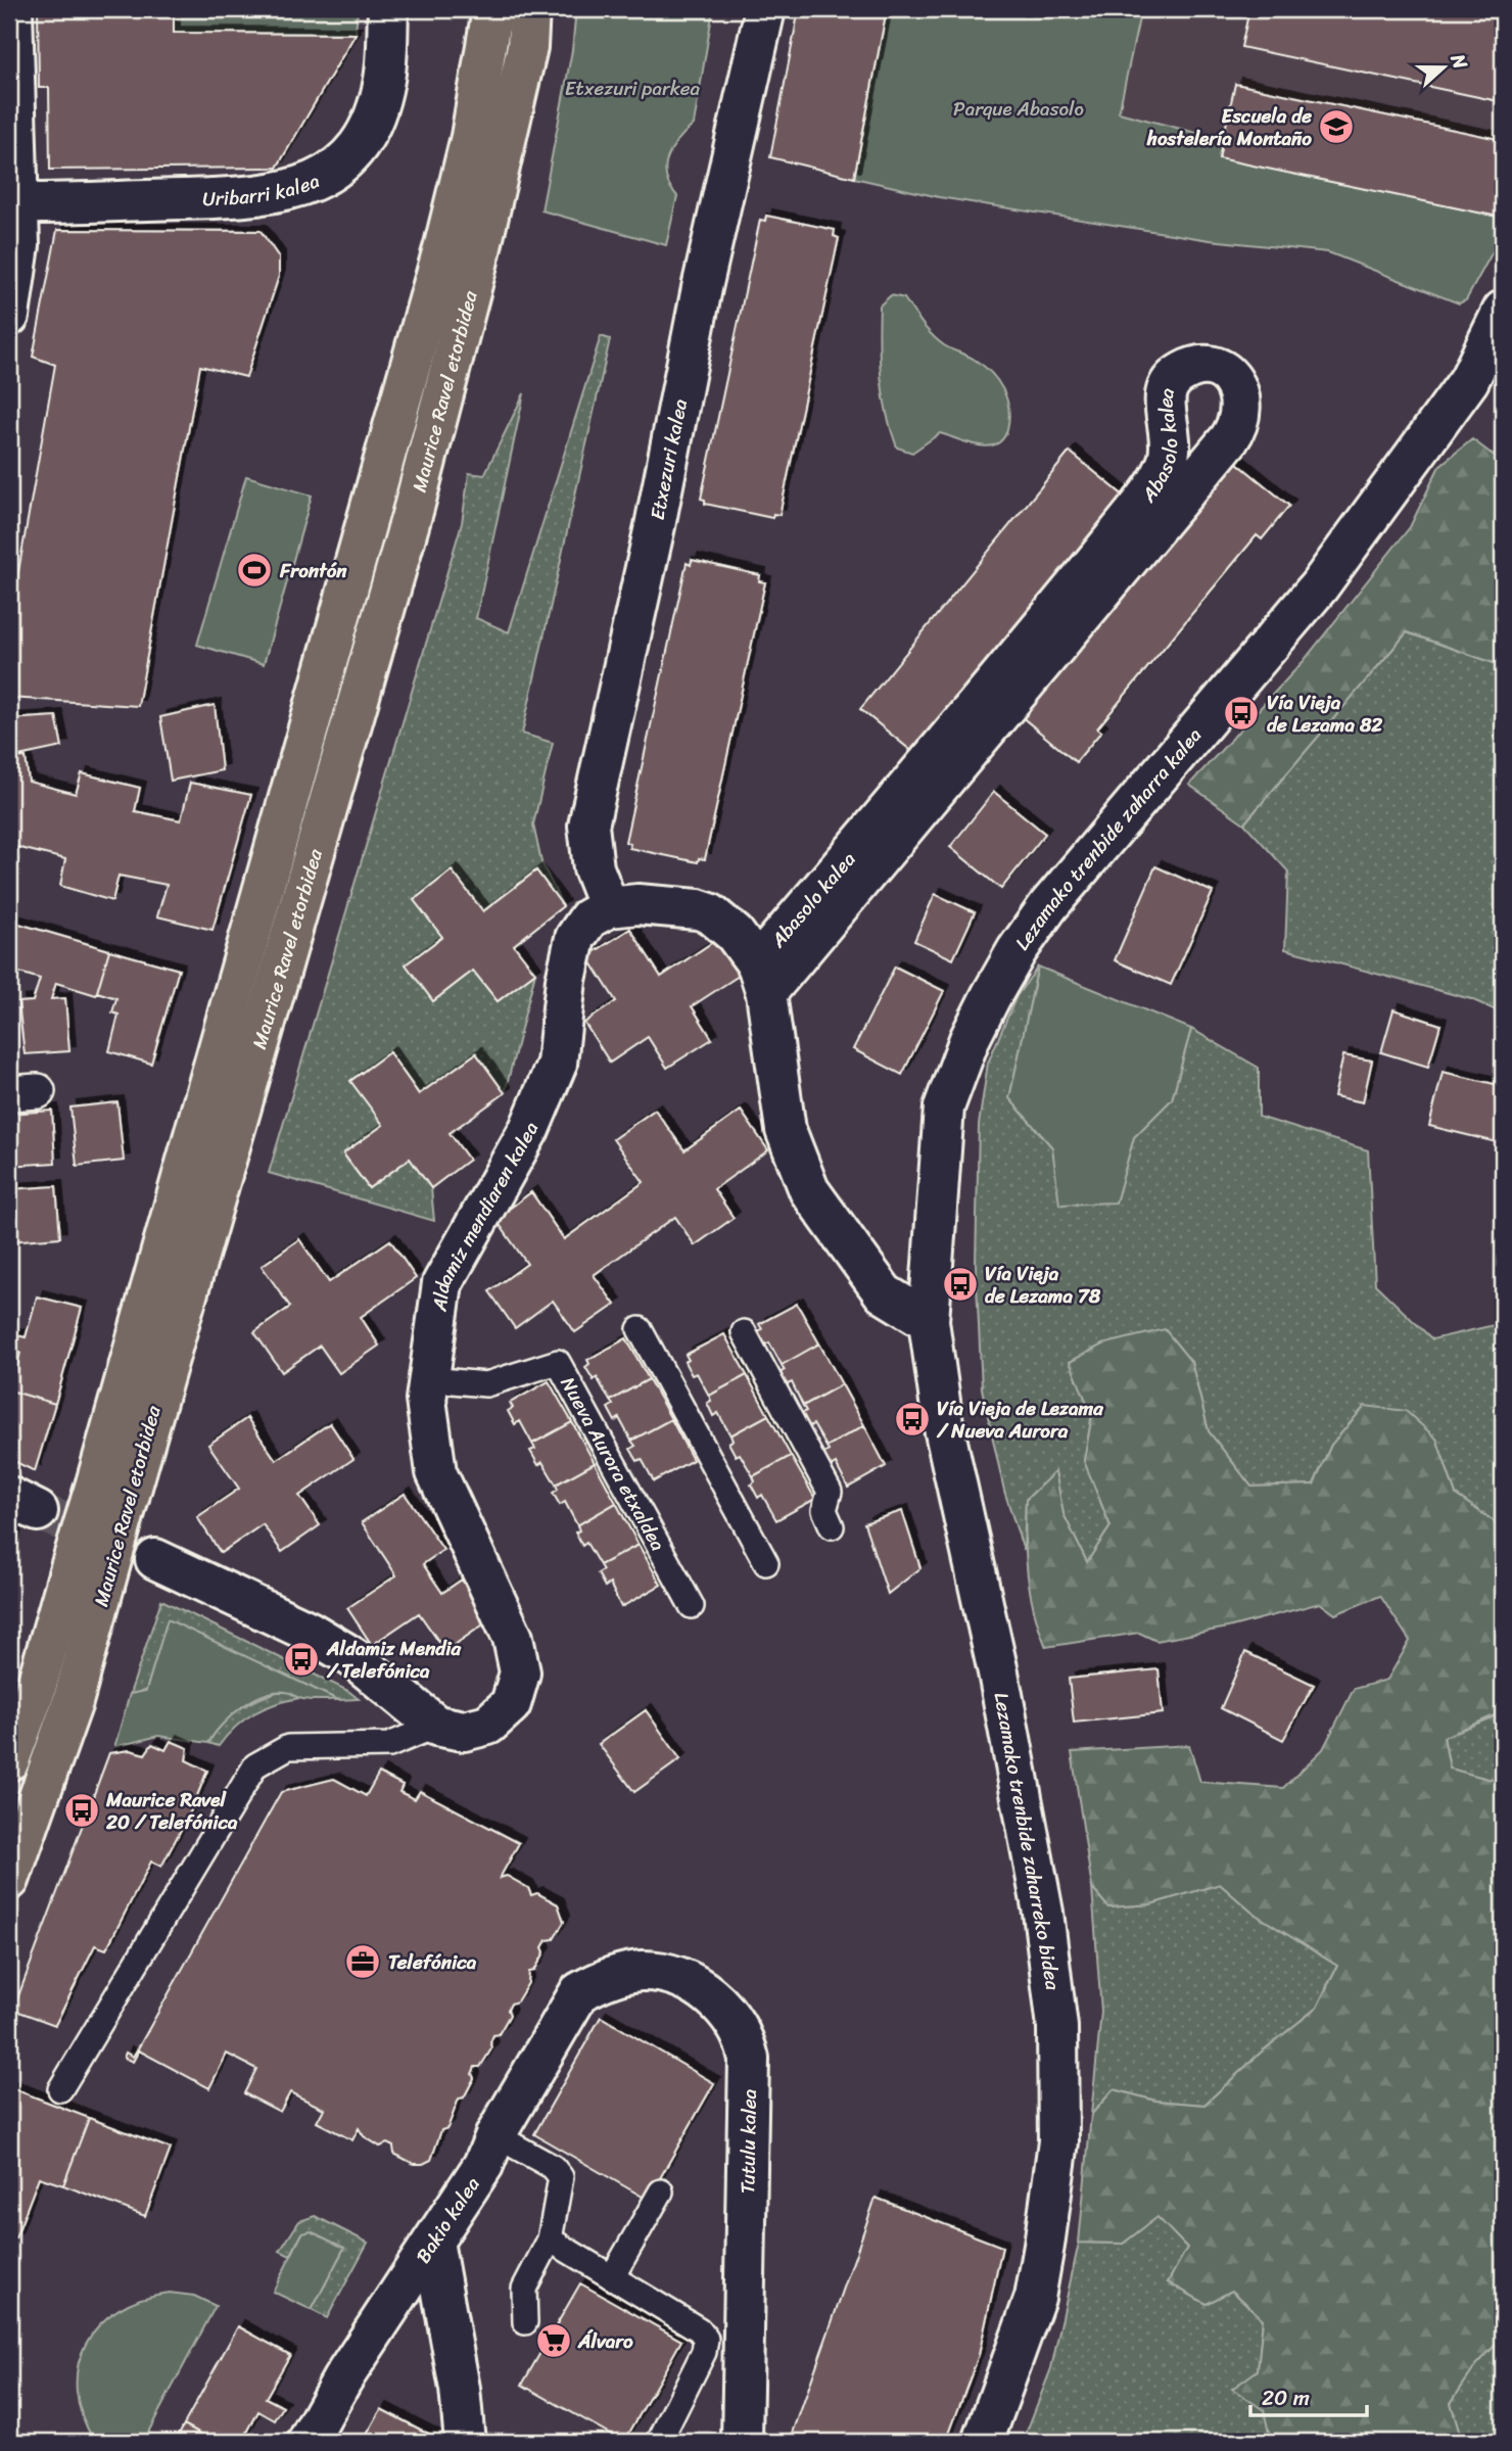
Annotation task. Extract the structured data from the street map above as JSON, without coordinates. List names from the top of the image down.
{
  "streets": {
    "main road": ["Maurice Ravel etorbidea"],
    "street": [
      "Uribarri kalea",
      "Abasolo kalea",
      "Etxezuri kalea",
      "Lezamako trenbide zaharra kalea",
      "Aldamiz mendiaren kalea",
      "Lezamako trenbide zaharreko bidea",
      "Tutulu kalea",
      "Bakio kalea"
    ],
    "lane": ["Nueva Aurora etxaldea"]
  },
  "crossings": [
    ["Etxezuri kalea", "Aldamiz mendiaren kalea"],
    ["Lezamako trenbide zaharra kalea", "Lezamako trenbide zaharreko bidea"],
    ["Aldamiz mendiaren kalea", "Nueva Aurora etxaldea"],
    ["Tutulu kalea", "Bakio kalea"]
  ],
  "parks": ["Etxezuri parkea", "Parque Abasolo"],
  "places": {
    "school or university": ["Escuela de hostelería Montaño"],
    "sports": ["Frontón"],
    "bus stop": [
      "Vía Vieja de Lezama 82",
      "Vía Vieja de Lezama 78",
      "Vía Vieja de Lezama / Nueva Aurora",
      "Aldamiz Mendia / Telefónica",
      "Maurice Ravel 20 / Telefónica"
    ],
    "office": ["Telefónica"],
    "supermarket": ["Álvaro"]
  },
  "scale_bar": "20 m",
  "north": "right"
}
